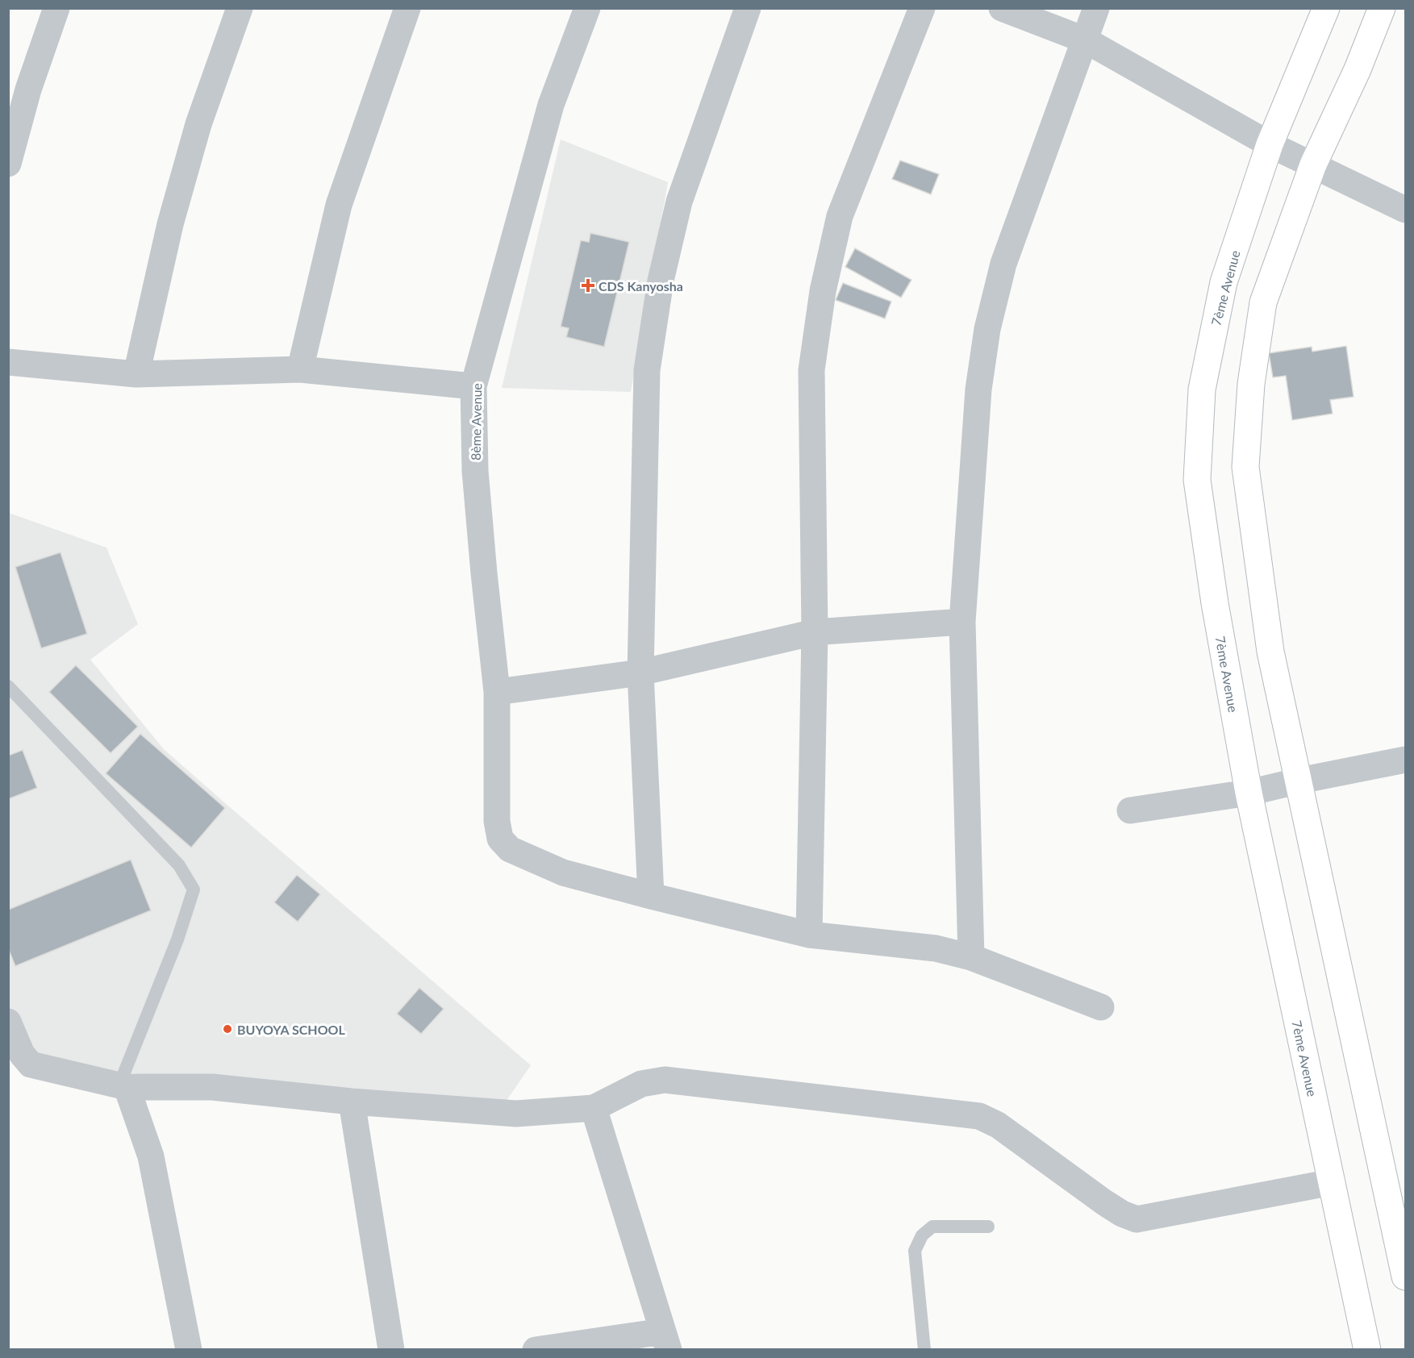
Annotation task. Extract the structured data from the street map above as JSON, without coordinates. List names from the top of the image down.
{
  "streets": {
    "street": ["7ème Avenue", "8ème Avenue"]
  },
  "places": {
    "health": ["CDS Kanyosha"],
    "other": ["BUYOYA SCHOOL"]
  }
}
